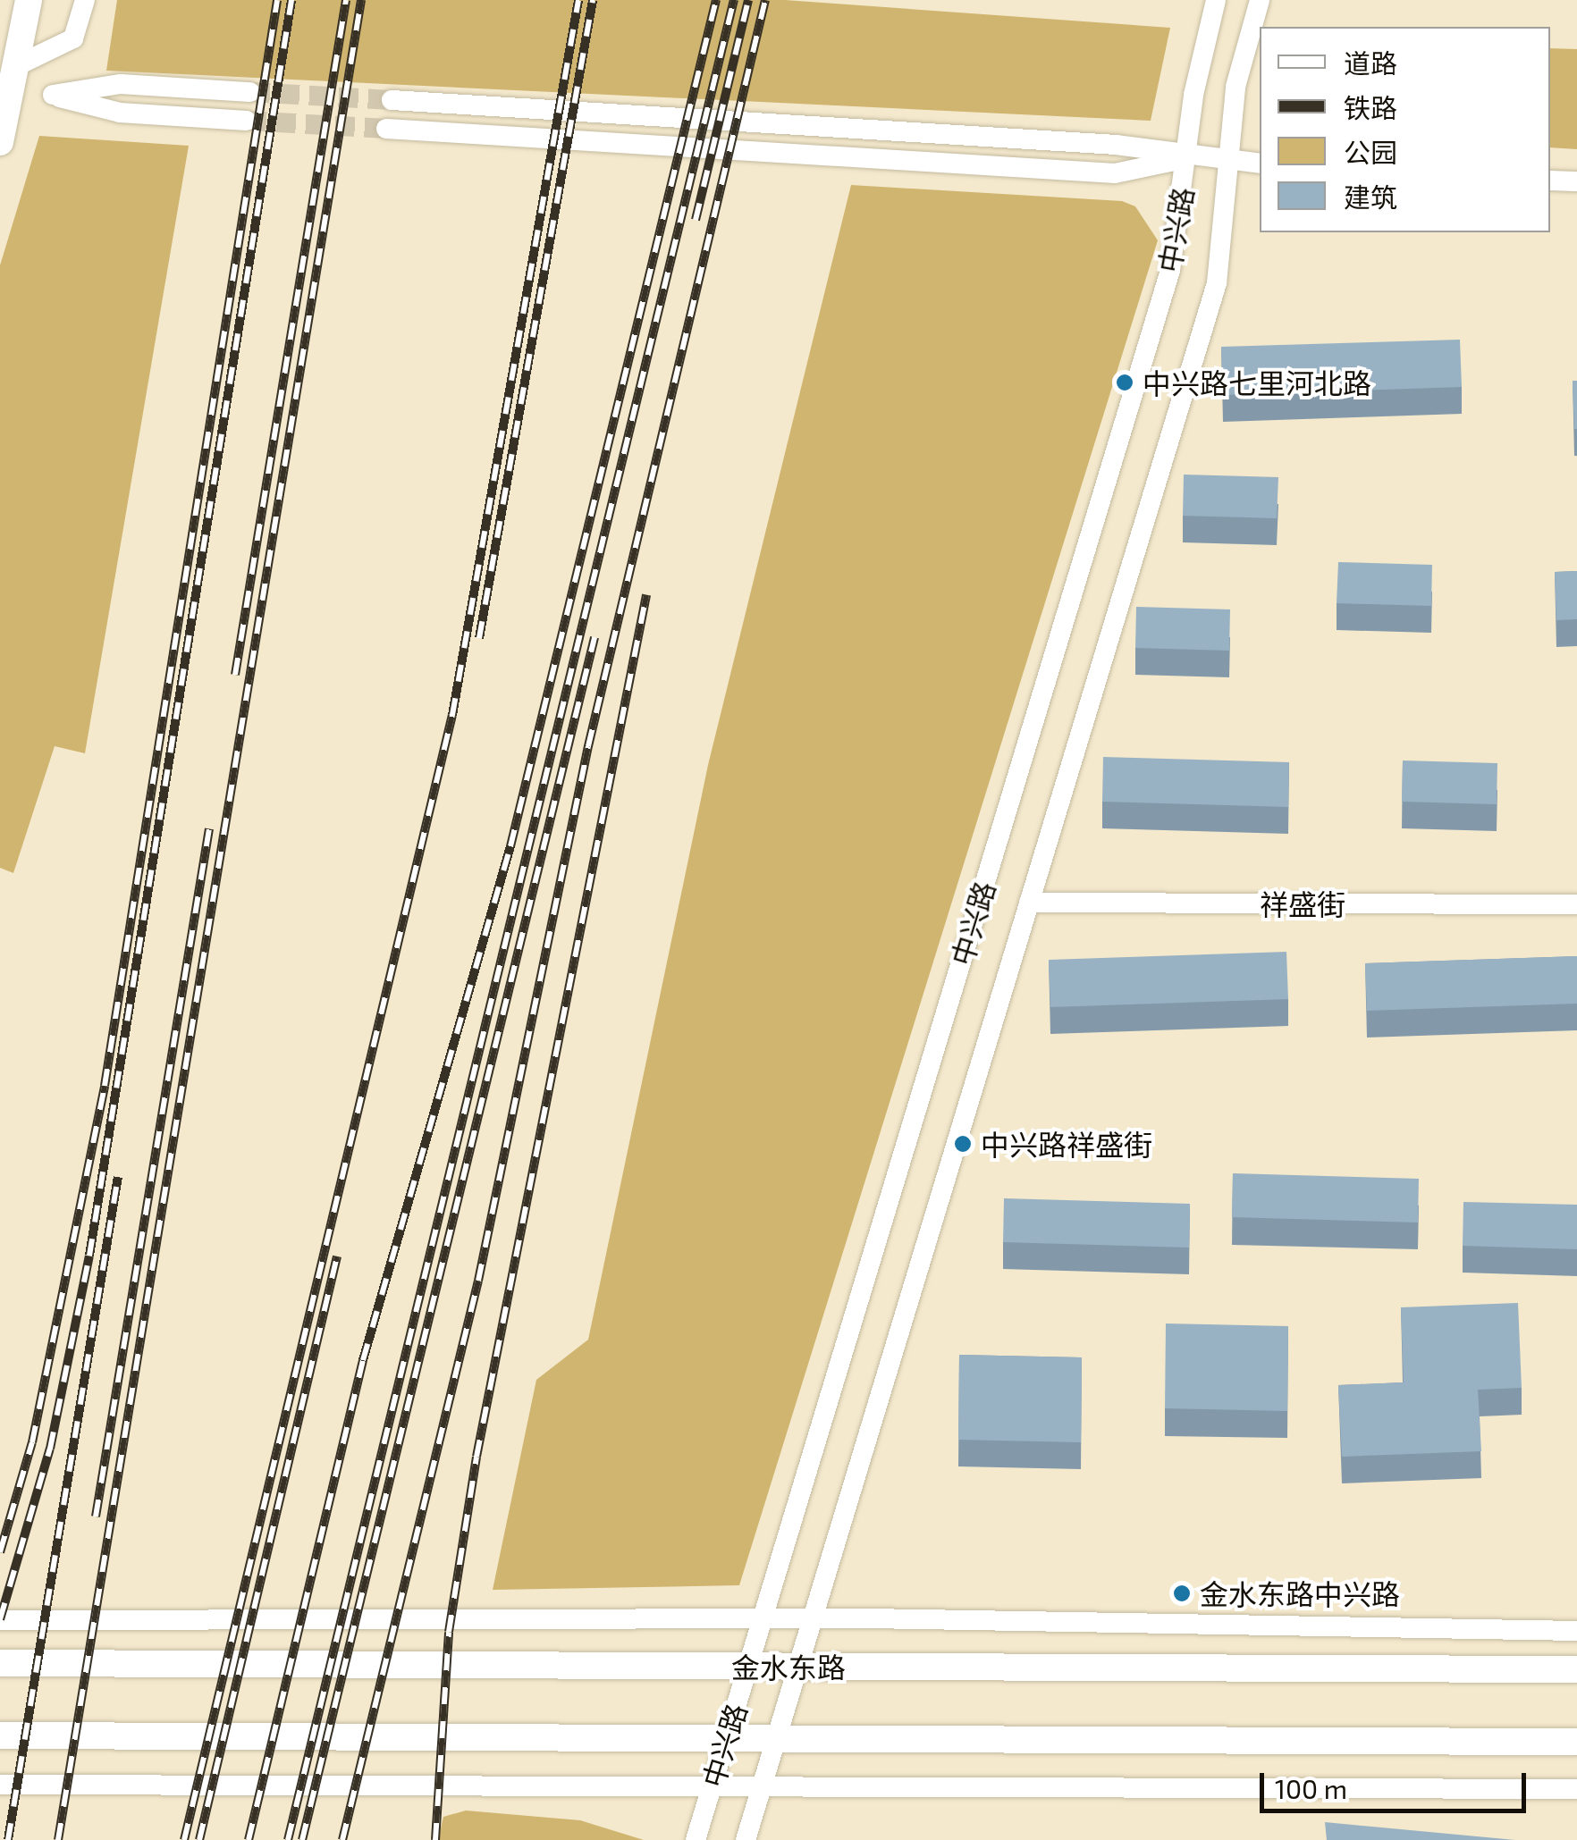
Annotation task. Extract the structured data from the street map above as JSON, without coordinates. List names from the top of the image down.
{
  "streets": {
    "main road": ["金水东路"],
    "street": ["中兴路", "祥盛街"]
  },
  "crossings": [
    ["中兴路", "祥盛街"],
    ["中兴路", "金水东路"]
  ],
  "places": ["中兴路七里河北路", "中兴路祥盛街", "金水东路中兴路"],
  "legend": [
    "道路",
    "铁路",
    "公园",
    "建筑"
  ],
  "scale_bar": "100 m"
}
